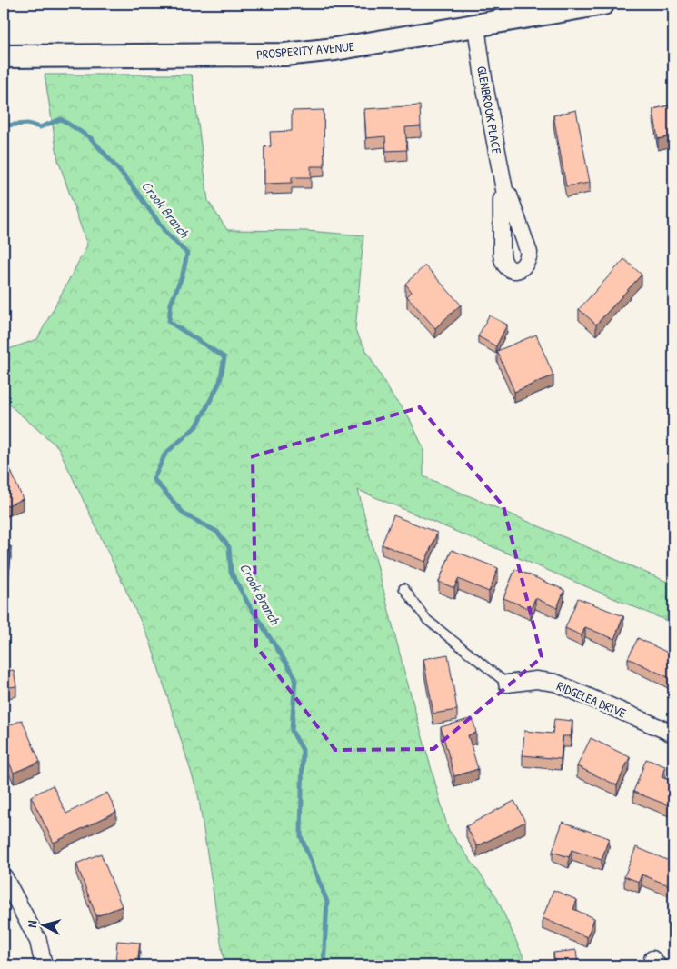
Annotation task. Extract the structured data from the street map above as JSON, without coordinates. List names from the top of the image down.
{
  "streets": {
    "main road": ["PROSPERITY AVENUE"],
    "street": ["GLENBROOK PLACE", "RIDGELEA DRIVE"]
  },
  "crossings": [
    ["PROSPERITY AVENUE", "GLENBROOK PLACE"]
  ],
  "water": ["Crook Branch"],
  "north": "left"
}
